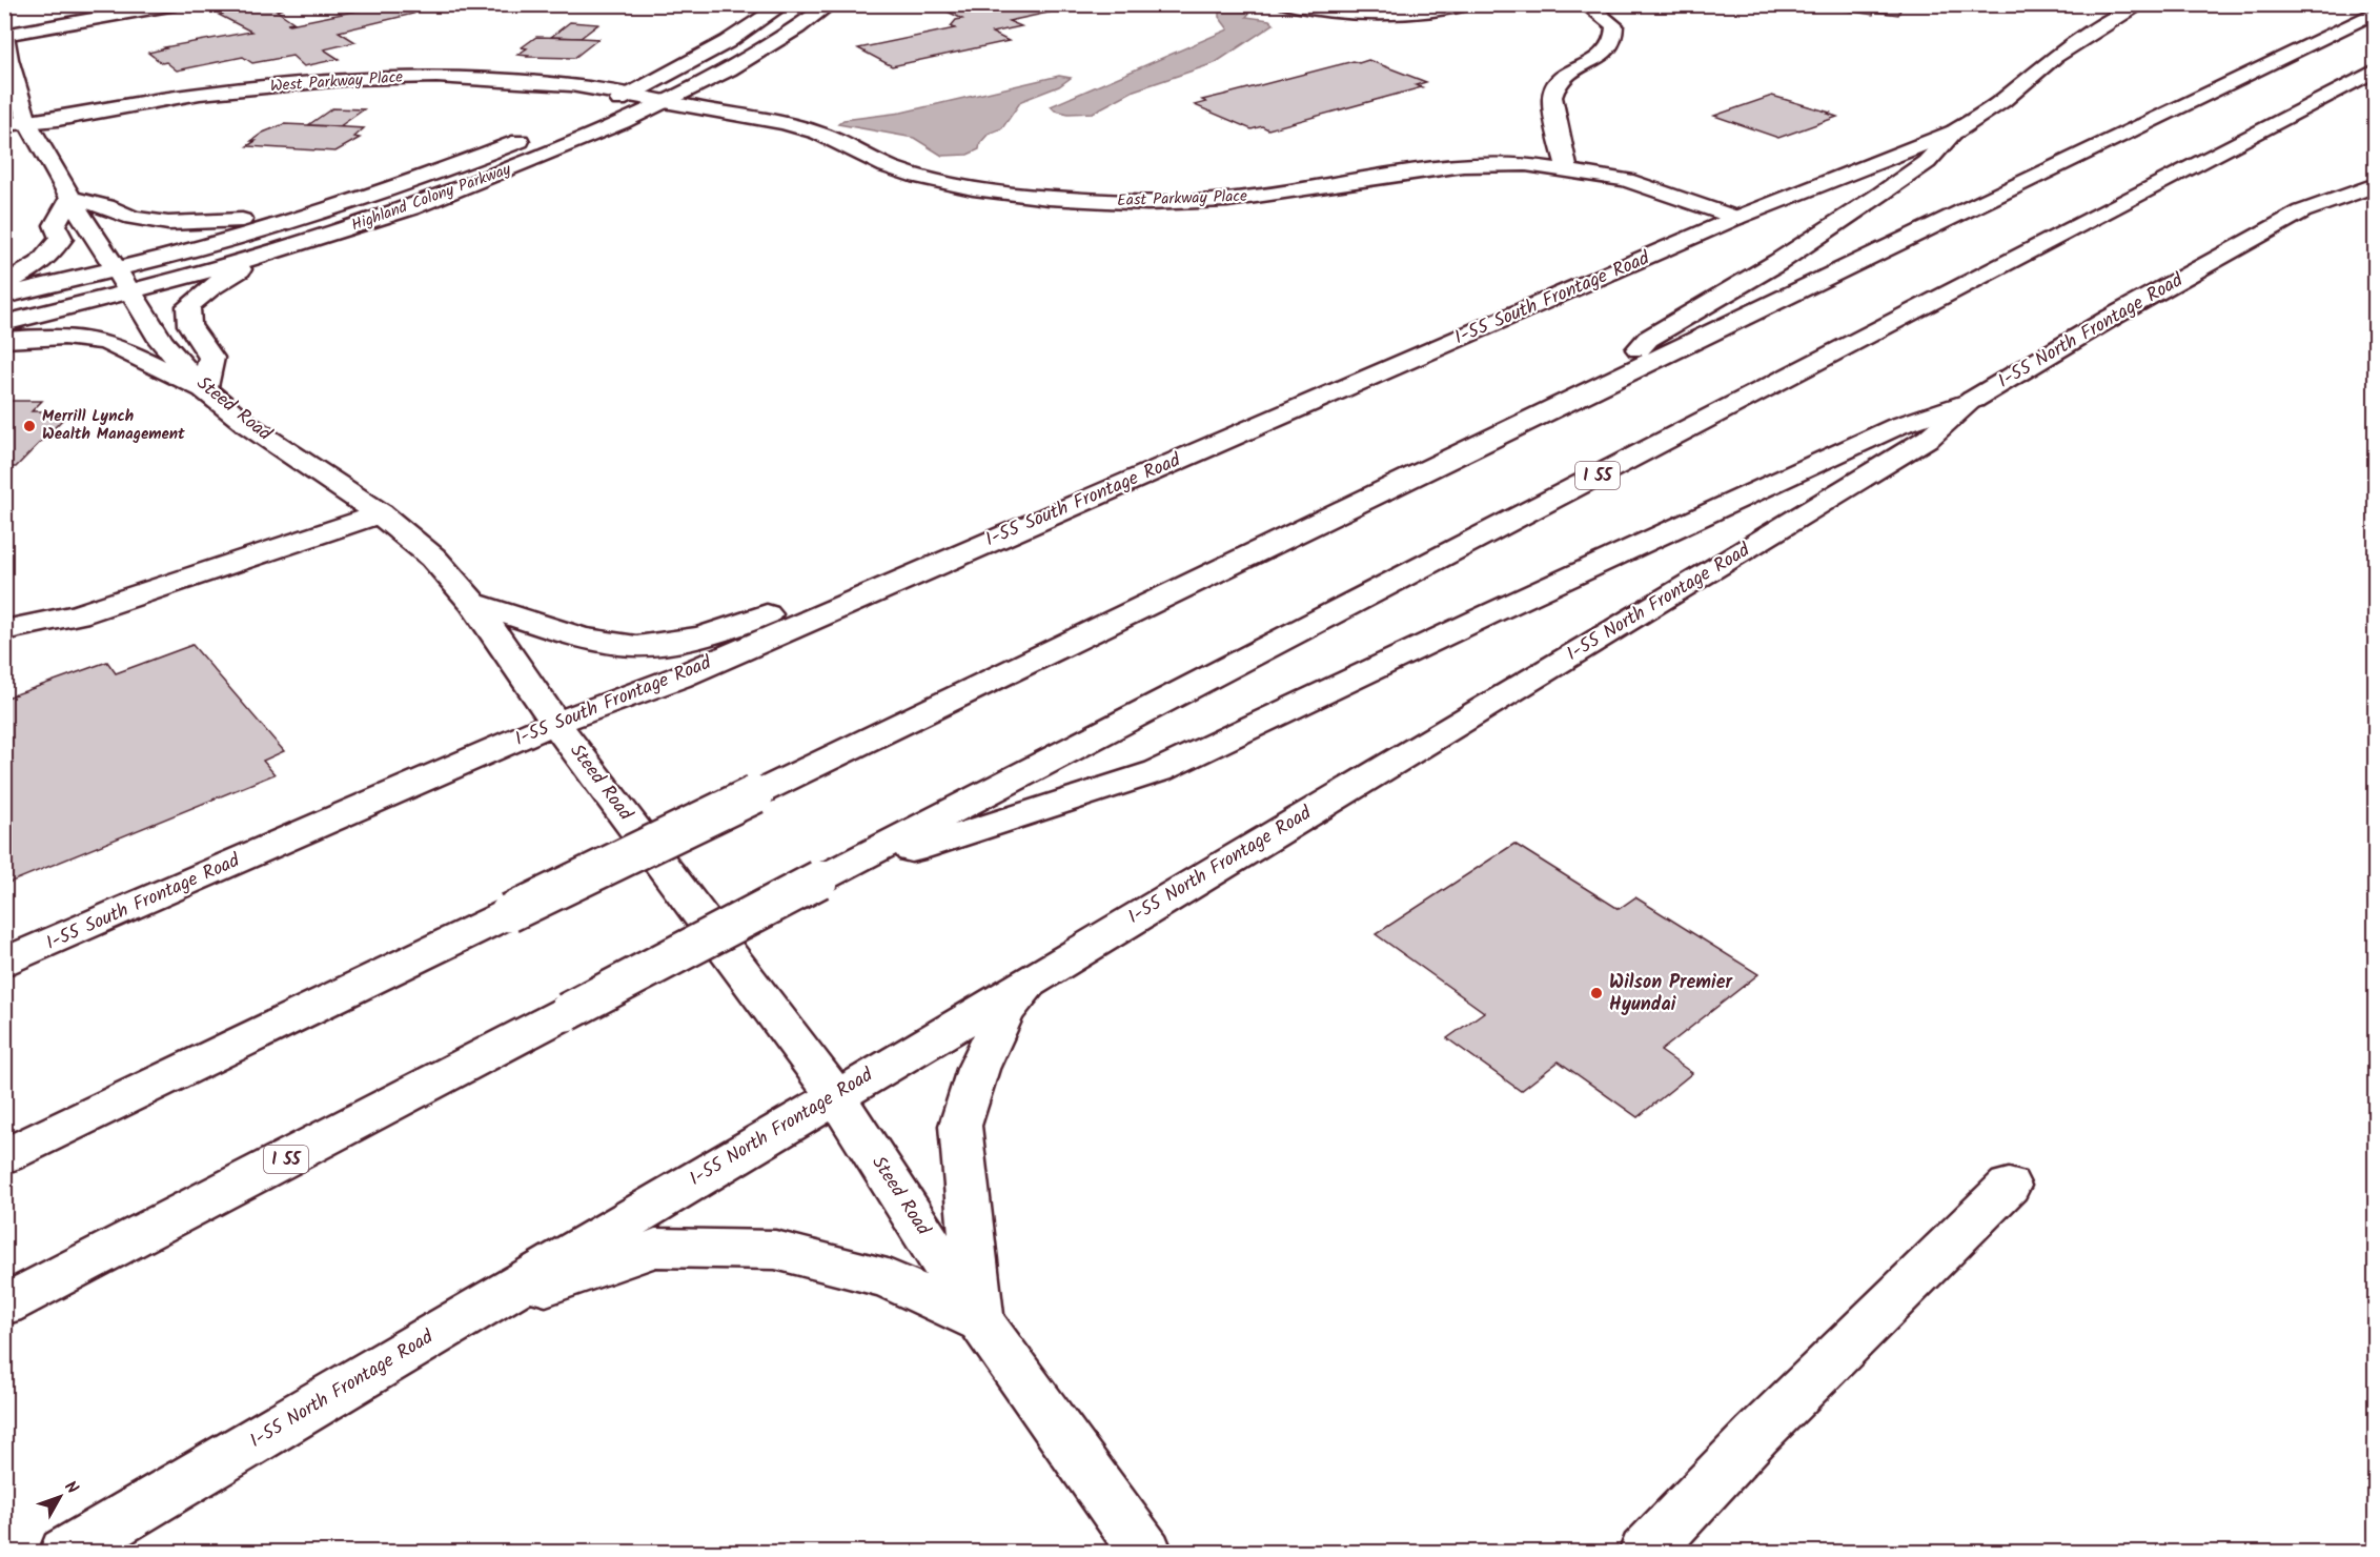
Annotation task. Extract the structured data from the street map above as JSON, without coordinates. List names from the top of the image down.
{
  "streets": {
    "main road": [
      "West Parkway Place",
      "Highland Colony Parkway",
      "East Parkway Place",
      "I-55 South Frontage Road",
      "I-55 North Frontage Road",
      "Steed Road",
      "I 55"
    ]
  },
  "crossings": [
    ["West Parkway Place", "Highland Colony Parkway"],
    ["West Parkway Place", "East Parkway Place"],
    ["West Parkway Place", "Steed Road"],
    ["Highland Colony Parkway", "East Parkway Place"],
    ["Highland Colony Parkway", "Steed Road"],
    ["East Parkway Place", "I-55 South Frontage Road"],
    ["I-55 South Frontage Road", "Steed Road"],
    ["I-55 North Frontage Road", "Steed Road"]
  ],
  "places": ["Merrill Lynch Wealth Management", "Wilson Premier Hyundai"],
  "north": "top right"
}
